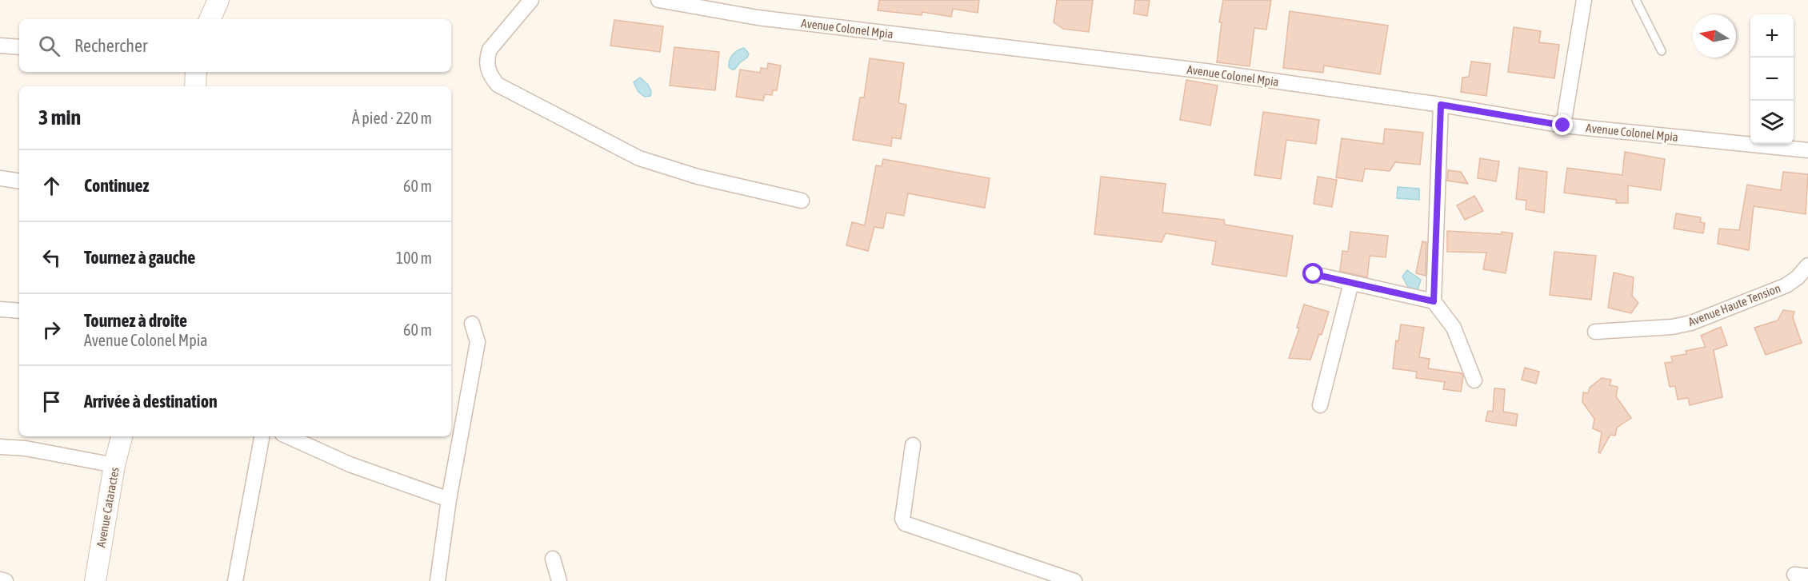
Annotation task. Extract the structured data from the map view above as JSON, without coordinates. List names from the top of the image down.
{
  "streets": {
    "street": ["Avenue Colonel Mpia", "Avenue Haute Tension", "Avenue Cataractes"]
  },
  "north": "left",
  "page": {
    "map_buttons": ["+", "−"],
    "search": "Rechercher",
    "heading": ["3 min", "À pied · 220 m"],
    "list": [
      ["Continuez", "60 m"],
      ["Tournez à gauche", "100 m"],
      ["Tournez à droite", "Avenue Colonel Mpia", "60 m"],
      "Arrivée à destination"
    ]
  }
}
